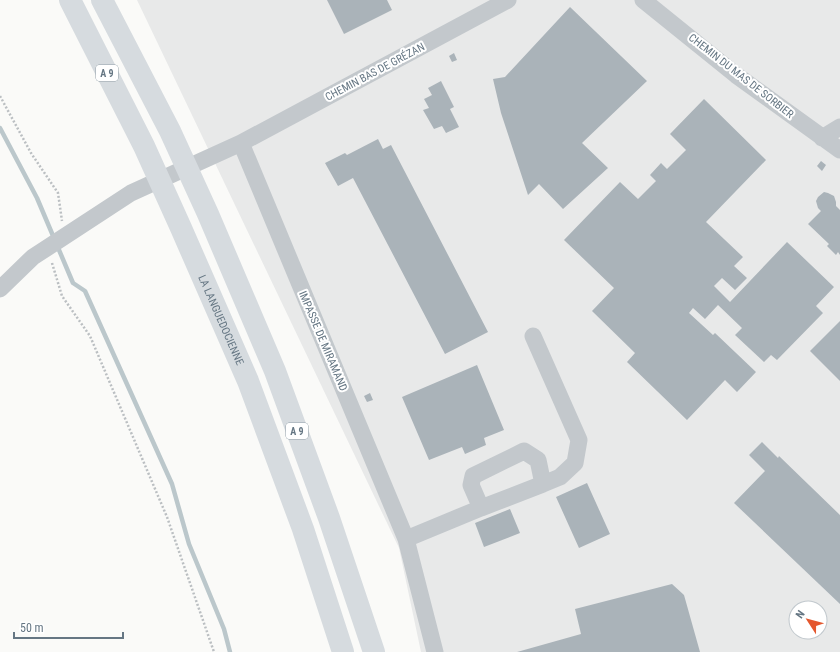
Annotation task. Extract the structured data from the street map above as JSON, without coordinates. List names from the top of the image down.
{
  "streets": {
    "highway": ["A 9", "LA LANGUEDOCIENNE"],
    "street": ["CHEMIN BAS DE GRÉZAN", "CHEMIN DU MAS DE SORBIER", "IMPASSE DE MIRAMAND"]
  },
  "crossings": [
    ["CHEMIN BAS DE GRÉZAN", "IMPASSE DE MIRAMAND"]
  ],
  "scale_bar": "50 m",
  "north": "top left"
}
